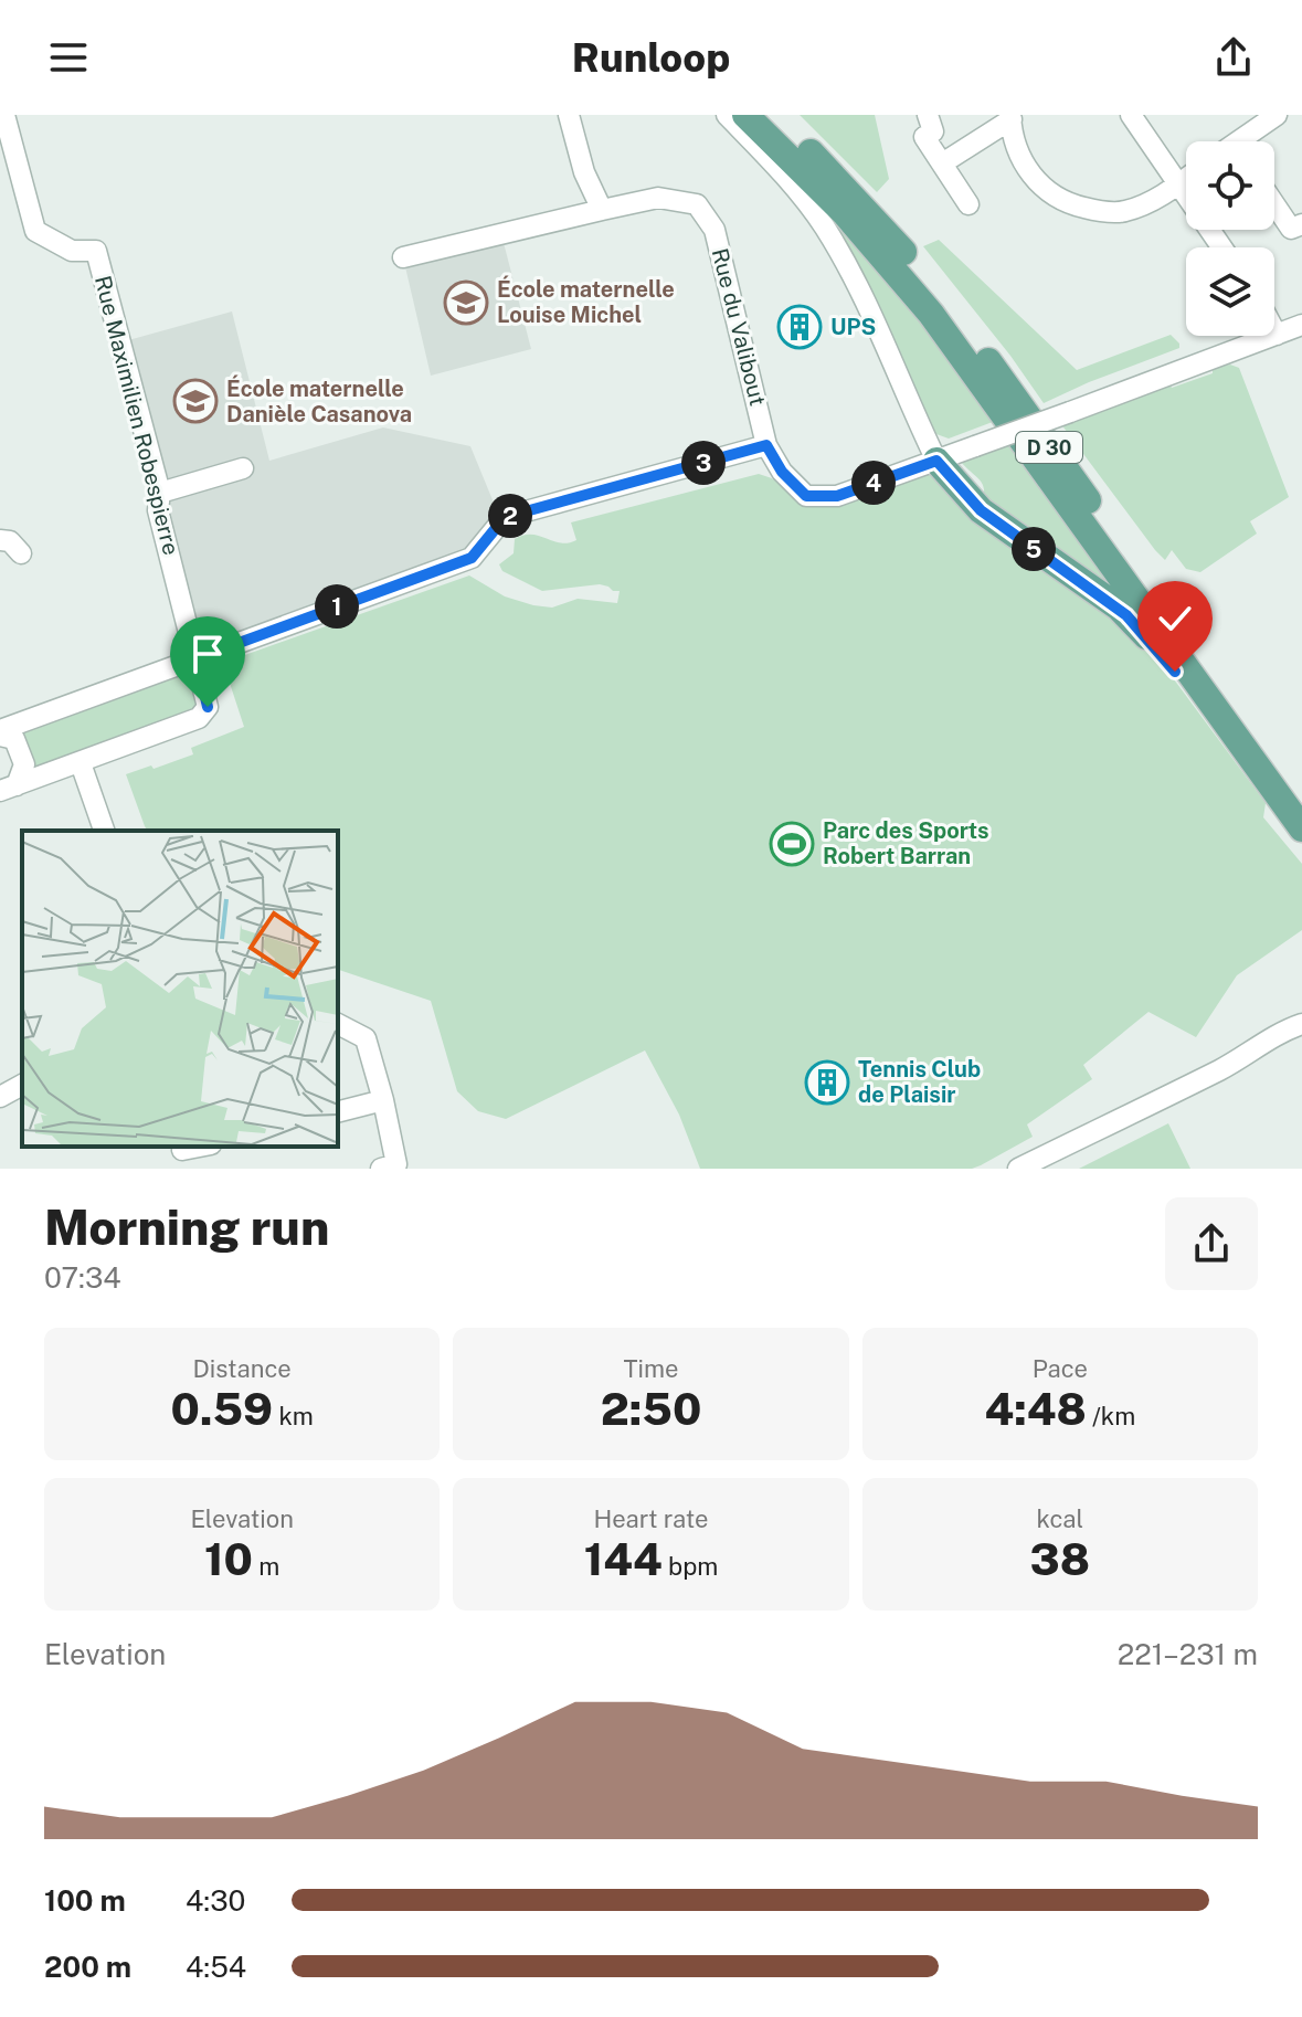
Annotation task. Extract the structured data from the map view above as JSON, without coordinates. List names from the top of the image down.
{
  "streets": {
    "main road": ["D 30"],
    "street": ["Rue du Valibout", "Rue Maximilien Robespierre"]
  },
  "places": {
    "school or university": ["École maternelle Louise Michel", "École maternelle Danièle Casanova"],
    "building": ["UPS", "Tennis Club de Plaisir"],
    "sports": ["Parc des Sports Robert Barran"]
  },
  "page": {
    "header": "Runloop",
    "pins": [
      "3",
      "4",
      "2",
      "5",
      "1"
    ],
    "heading": ["Morning run", "07:34"],
    "stats": [
      ["Distance", "0.59 km"],
      ["Time", "2:50"],
      ["Pace", "4:48 /km"],
      ["Elevation", "10 m"],
      ["Heart rate", "144 bpm"],
      ["kcal", "38"]
    ],
    "chart": ["Elevation", "221–231 m"],
    "list": [
      {
        "name": "100 m",
        "note": "4:30"
      },
      {
        "name": "200 m",
        "note": "4:54"
      }
    ]
  }
}
